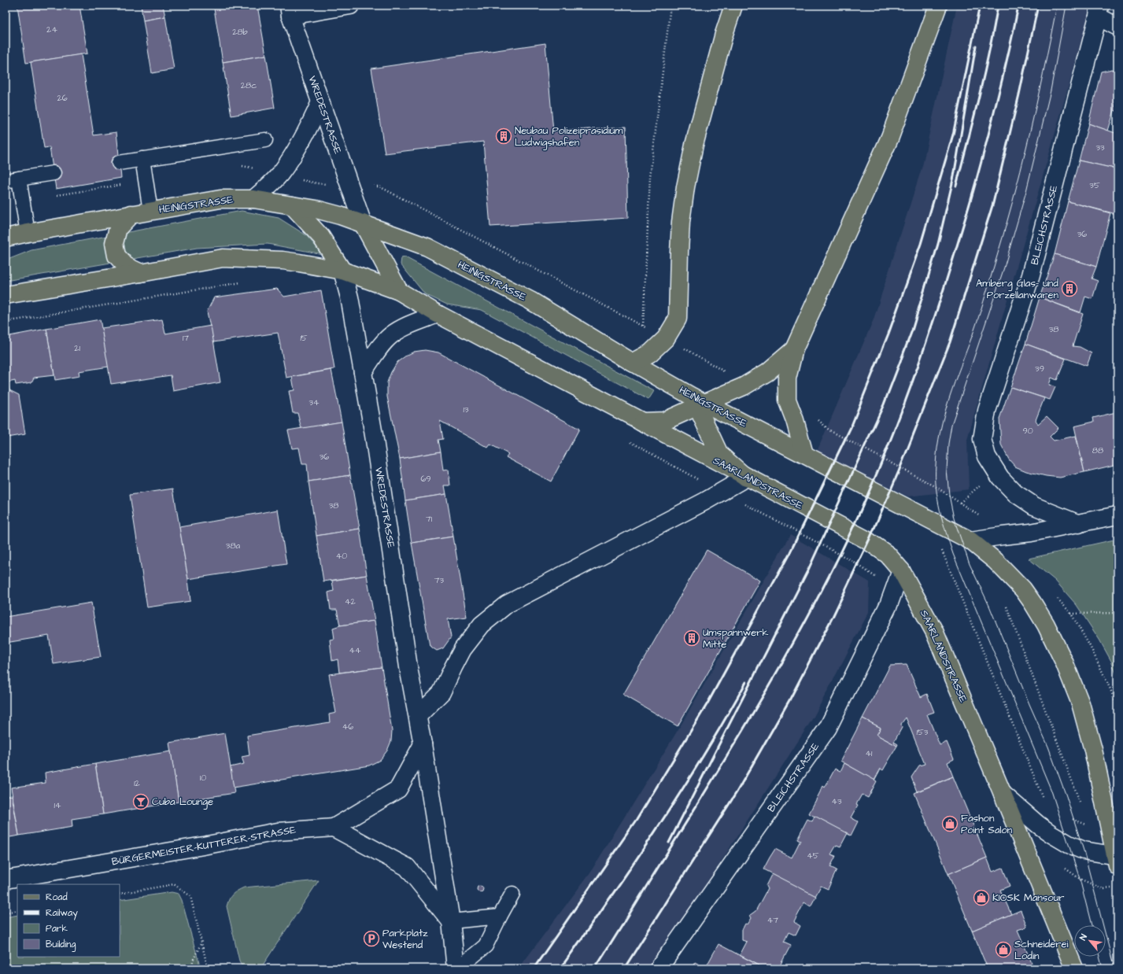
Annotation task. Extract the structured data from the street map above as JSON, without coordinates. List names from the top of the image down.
{
  "streets": {
    "main road": ["HEINIGSTRASSE", "SAARLANDSTRASSE"],
    "street": ["WREDESTRASSE", "BLEICHSTRASSE", "BÜRGERMEISTER-KUTTERER-STRASSE"]
  },
  "crossings": [
    ["WREDESTRASSE", "HEINIGSTRASSE"],
    ["WREDESTRASSE", "BÜRGERMEISTER-KUTTERER-STRASSE"],
    ["BLEICHSTRASSE", "SAARLANDSTRASSE"]
  ],
  "places": {
    "building": ["Neubau Polizeipräsidium Ludwigshafen", "Amberg Glas- und Porzellanwaren", "Umspannwerk Mitte"],
    "bar": ["Cuba Lounge"],
    "shop": ["Fashon Point Salon", "KIOSK Mansour", "Schneiderei Lodin"],
    "parking": ["Parkplatz Westend"]
  },
  "house_numbers": [
    "24",
    "28b",
    "28c",
    "26",
    "33",
    "35",
    "36",
    "38",
    "17",
    "15",
    "21",
    "39",
    "34",
    "13",
    "90",
    "88",
    "36",
    "69",
    "38",
    "71",
    "38a",
    "40",
    "73",
    "42",
    "44",
    "46",
    "153",
    "41",
    "10",
    "12",
    "43",
    "14",
    "45",
    "47"
  ],
  "legend": [
    "Road",
    "Railway",
    "Park",
    "Building"
  ],
  "north": "top left"
}
